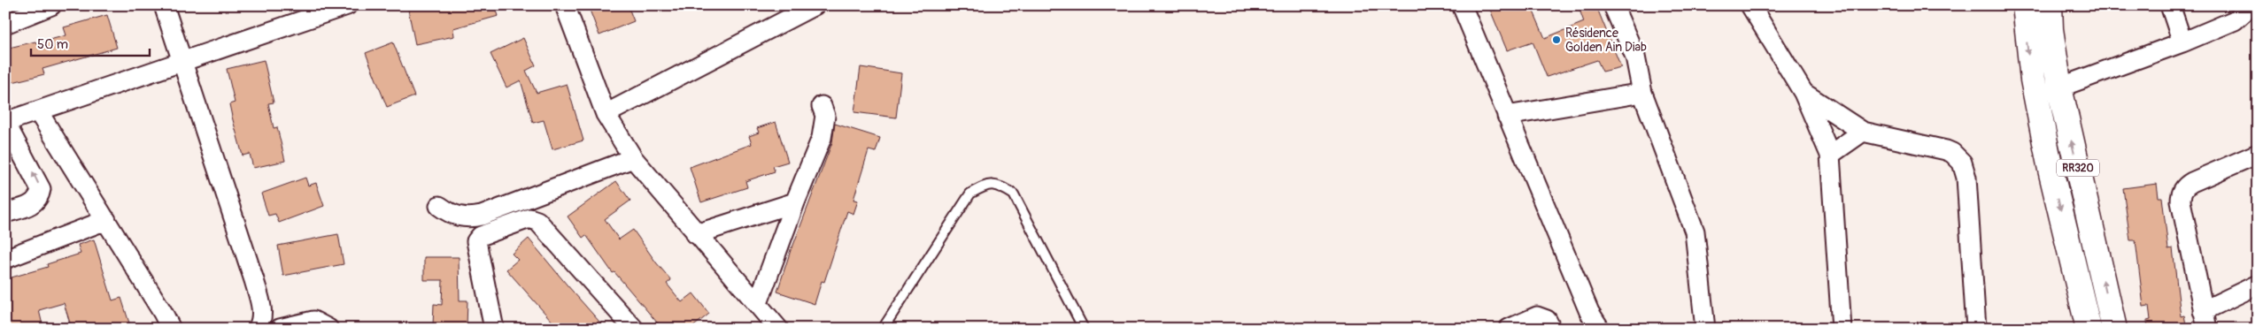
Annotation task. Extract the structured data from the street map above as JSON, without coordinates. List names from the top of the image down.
{
  "streets": {
    "main road": ["RR320"]
  },
  "places": ["Résidence Golden Ain Diab"],
  "scale_bar": "50 m"
}
